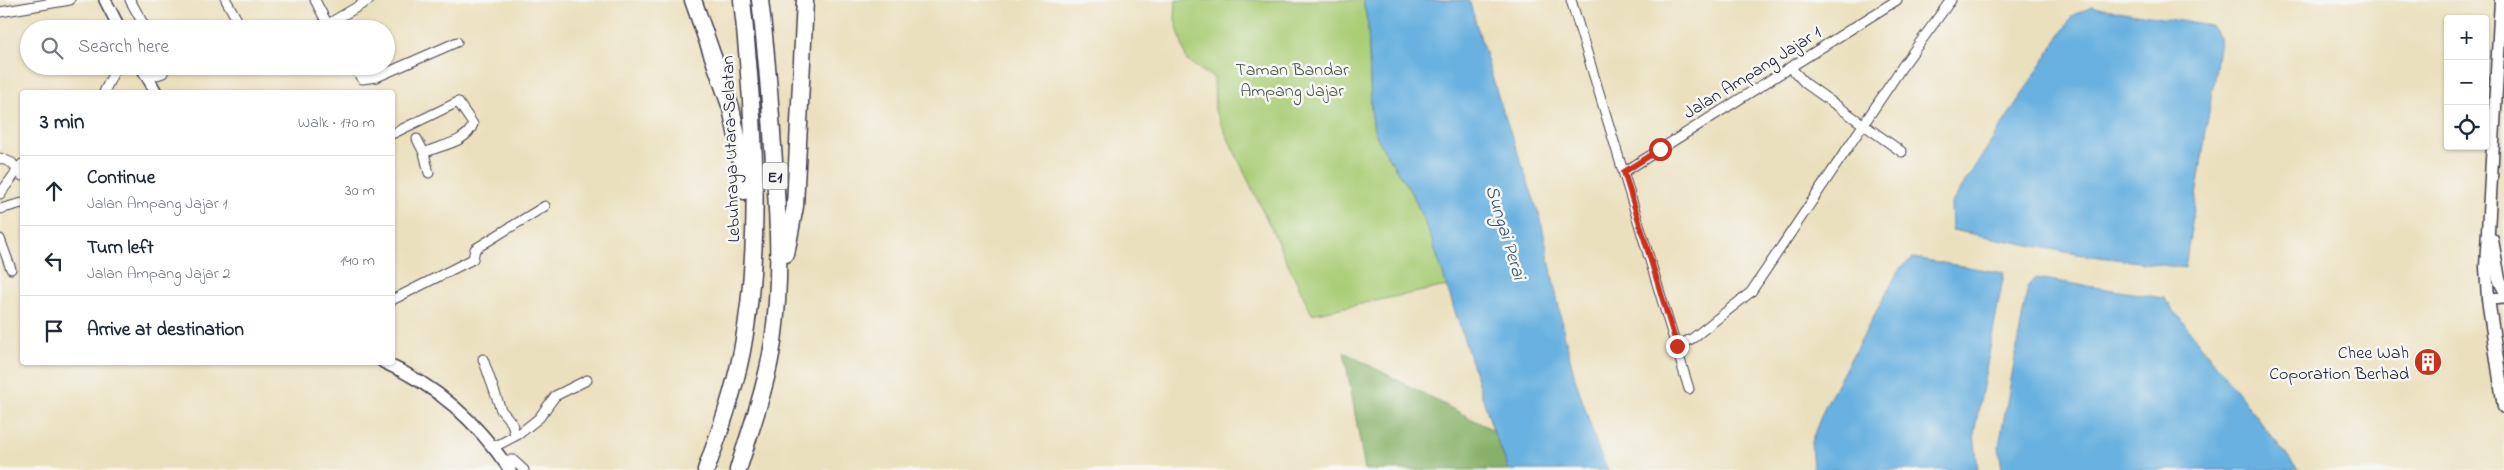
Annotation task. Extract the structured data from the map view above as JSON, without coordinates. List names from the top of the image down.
{
  "streets": {
    "highway": ["Lebuhraya Utara–Selatan", "E1"],
    "street": ["Jalan Ampang Jajar 1"]
  },
  "water": ["Sungai Perai"],
  "parks": ["Taman Bandar Ampang Jajar"],
  "places": {
    "building": ["Chee Wah Coporation Berhad"]
  },
  "page": {
    "map_buttons": ["+", "−"],
    "search": "Search here",
    "heading": ["3 min", "Walk · 170 m"],
    "list": [
      ["Continue", "Jalan Ampang Jajar 1", "30 m"],
      ["Turn left", "Jalan Ampang Jajar 2", "140 m"],
      "Arrive at destination"
    ]
  }
}
